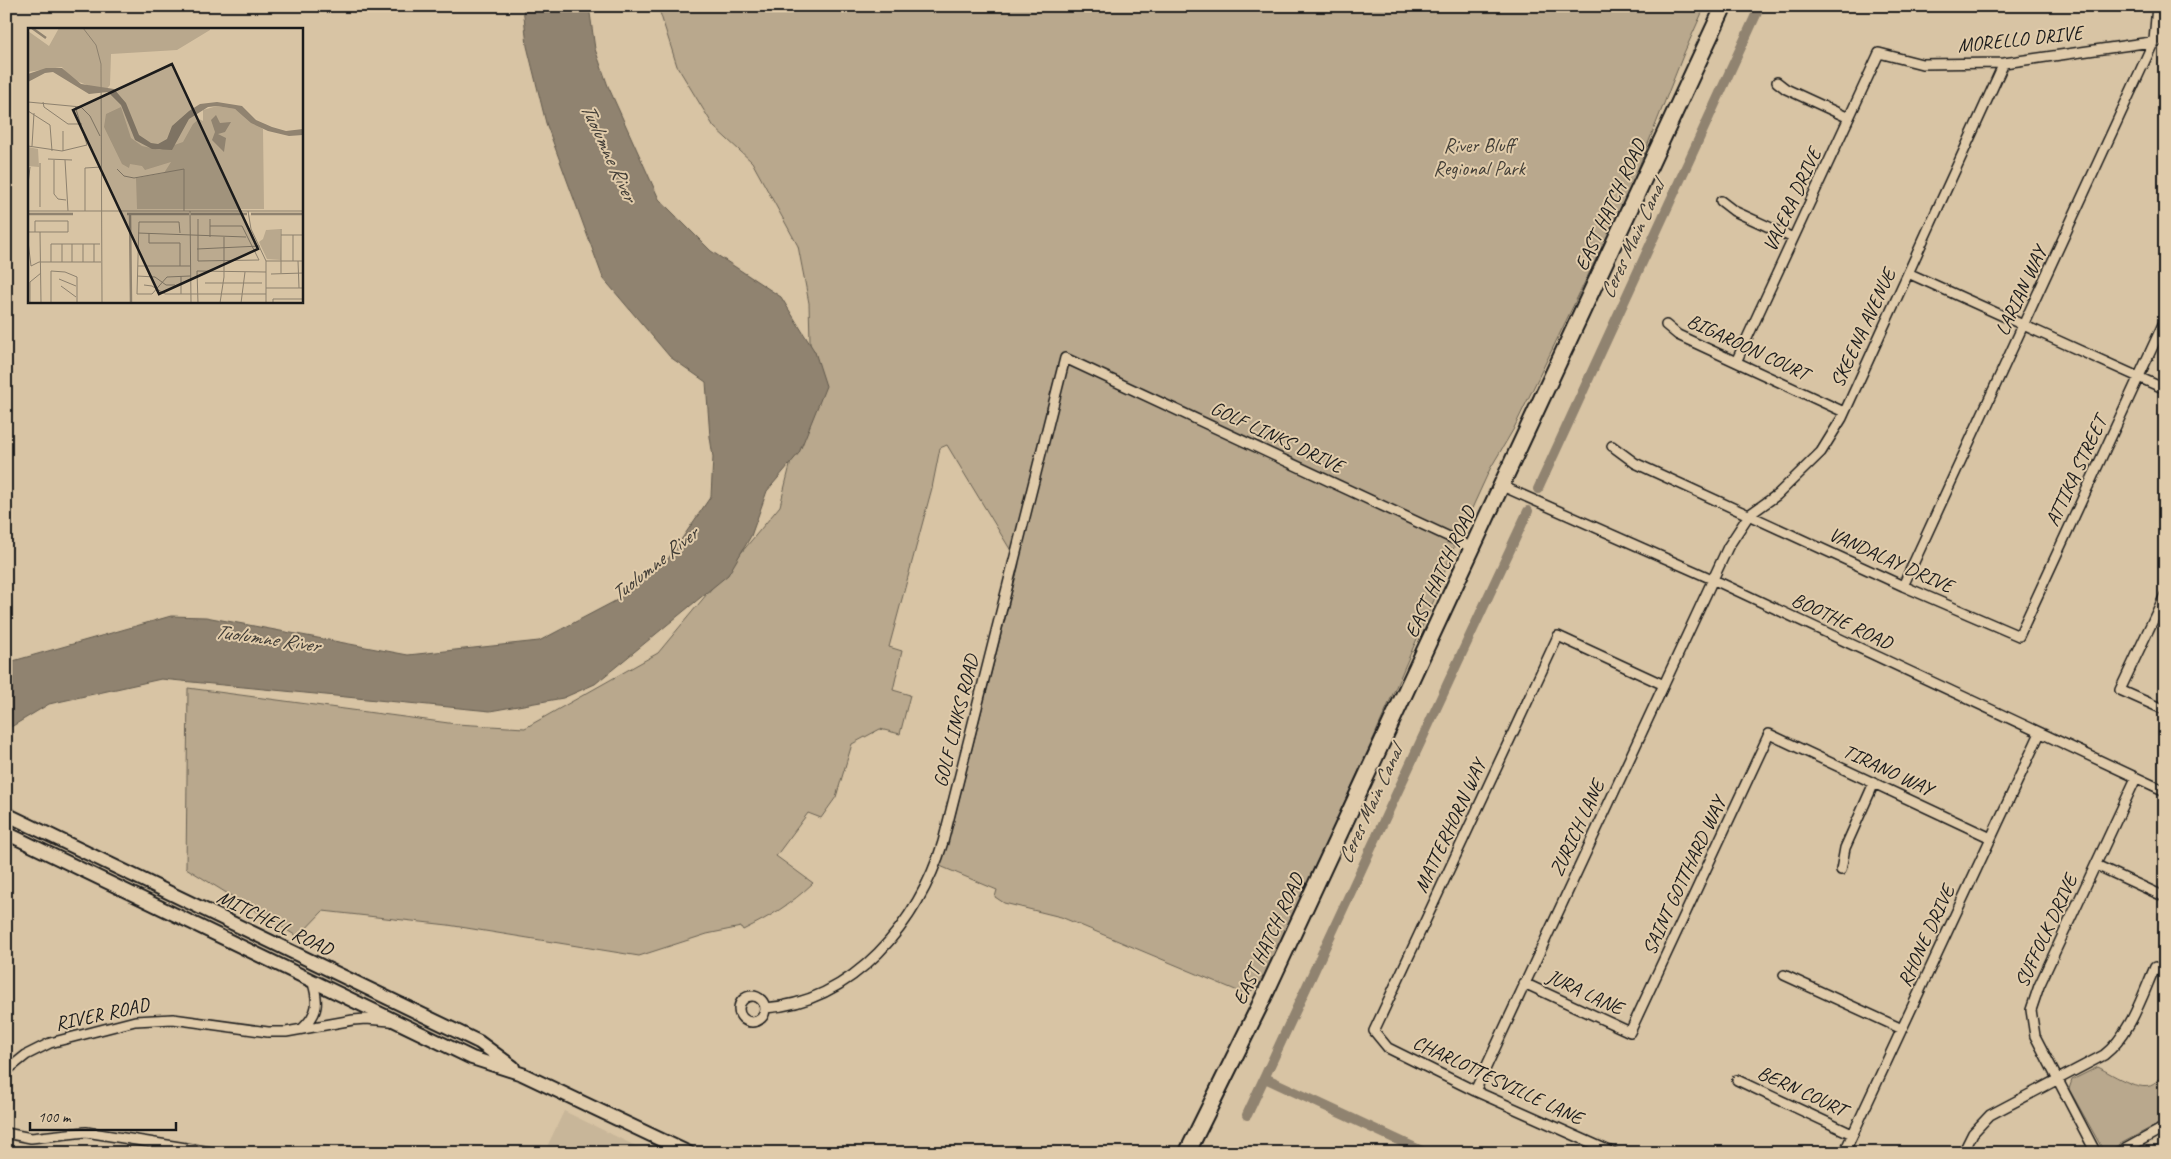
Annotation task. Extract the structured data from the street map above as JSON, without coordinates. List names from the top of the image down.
{
  "streets": {
    "main road": ["EAST HATCH ROAD", "MITCHELL ROAD"],
    "street": [
      "MORELLO DRIVE",
      "VALERA DRIVE",
      "LARIAN WAY",
      "SKEENA AVENUE",
      "BIGAROON COURT",
      "GOLF LINKS DRIVE",
      "ATTIKA STREET",
      "VANDALAY DRIVE",
      "BOOTHE ROAD",
      "GOLF LINKS ROAD",
      "TIRANO WAY",
      "MATTERHORN WAY",
      "ZURICH LANE",
      "SAINT GOTTHARD WAY",
      "SUFFOLK DRIVE",
      "RHONE DRIVE",
      "JURA LANE",
      "RIVER ROAD",
      "CHARLOTTESVILLE LANE",
      "BERN COURT"
    ]
  },
  "crossings": [
    ["MORELLO DRIVE", "VALERA DRIVE"],
    ["MORELLO DRIVE", "LARIAN WAY"],
    ["MORELLO DRIVE", "SKEENA AVENUE"],
    ["VALERA DRIVE", "BIGAROON COURT"],
    ["EAST HATCH ROAD", "GOLF LINKS DRIVE"],
    ["EAST HATCH ROAD", "BOOTHE ROAD"],
    ["LARIAN WAY", "VANDALAY DRIVE"],
    ["SKEENA AVENUE", "BIGAROON COURT"],
    ["SKEENA AVENUE", "VANDALAY DRIVE"],
    ["SKEENA AVENUE", "BOOTHE ROAD"],
    ["SKEENA AVENUE", "ZURICH LANE"],
    ["GOLF LINKS DRIVE", "GOLF LINKS ROAD"],
    ["ATTIKA STREET", "VANDALAY DRIVE"],
    ["BOOTHE ROAD", "ZURICH LANE"],
    ["BOOTHE ROAD", "SUFFOLK DRIVE"],
    ["BOOTHE ROAD", "RHONE DRIVE"],
    ["TIRANO WAY", "SAINT GOTTHARD WAY"],
    ["TIRANO WAY", "RHONE DRIVE"],
    ["MATTERHORN WAY", "ZURICH LANE"],
    ["MATTERHORN WAY", "CHARLOTTESVILLE LANE"],
    ["ZURICH LANE", "JURA LANE"],
    ["ZURICH LANE", "CHARLOTTESVILLE LANE"],
    ["SAINT GOTTHARD WAY", "JURA LANE"],
    ["MITCHELL ROAD", "RIVER ROAD"],
    ["RHONE DRIVE", "BERN COURT"]
  ],
  "water": ["Tuolumne River", "Ceres Main Canal"],
  "parks": ["River Bluff Regional Park"],
  "scale_bar": "100 m"
}
